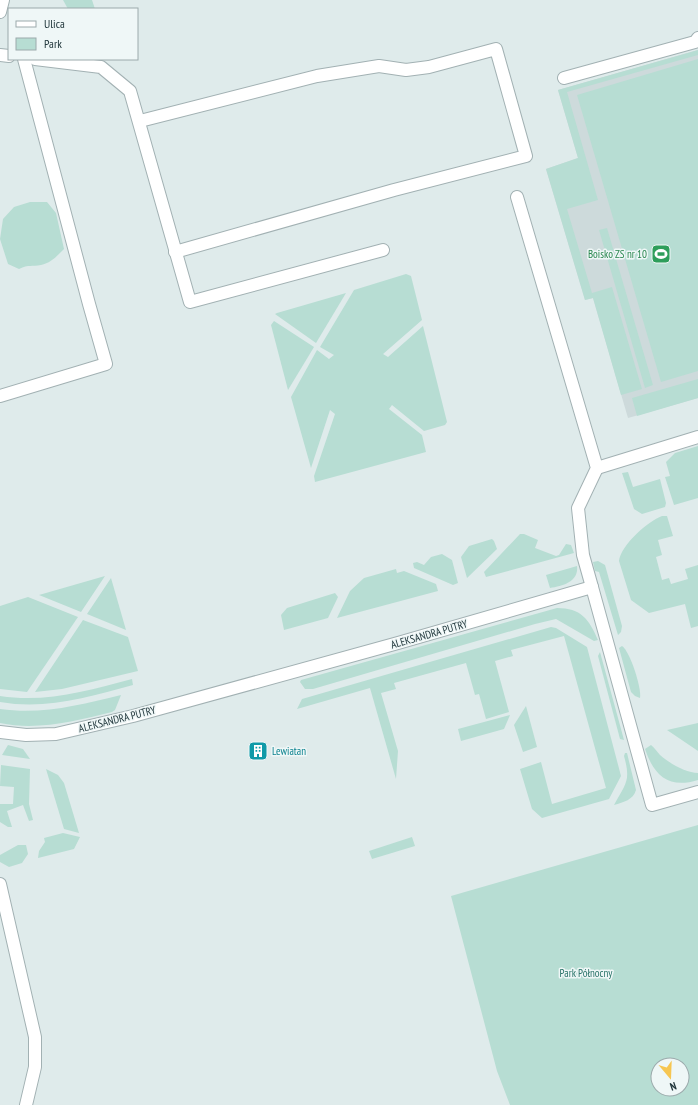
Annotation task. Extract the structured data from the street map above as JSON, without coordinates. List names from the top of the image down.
{
  "streets": {
    "street": ["ALEKSANDRA PUTRY"]
  },
  "parks": ["Park Północny"],
  "places": {
    "sports": ["Boisko ZS nr 10"],
    "building": ["Lewiatan"]
  },
  "legend": ["Ulica", "Park"],
  "north": "bottom"
}
